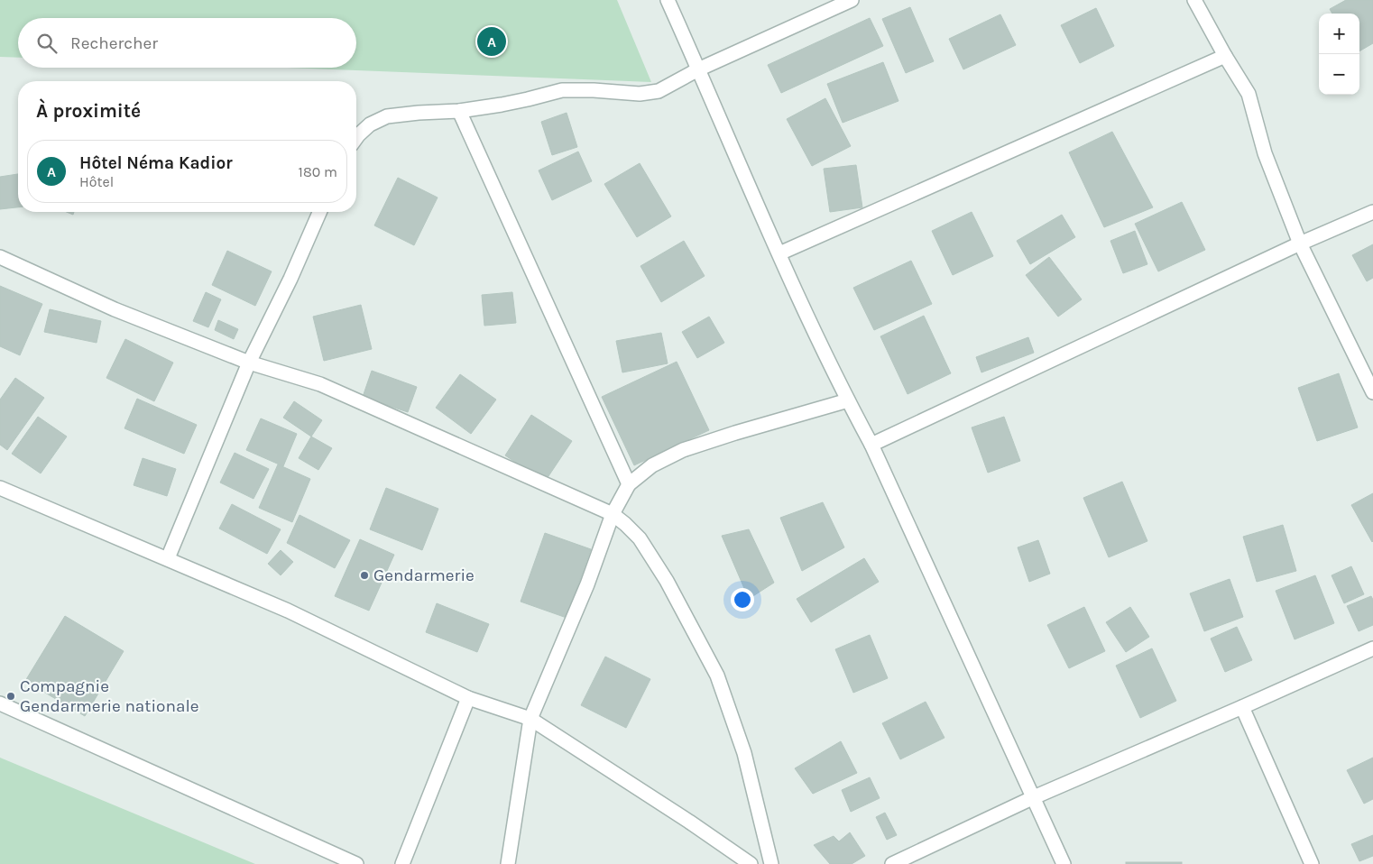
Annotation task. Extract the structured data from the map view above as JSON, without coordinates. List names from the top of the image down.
{
  "places": ["Gendarmerie", "Compagnie Gendarmerie nationale"],
  "page": {
    "map_buttons": ["+", "−"],
    "search": "Rechercher",
    "pins": "A",
    "heading": "À proximité",
    "list": [
      {
        "mark": "A",
        "name": "Hôtel Néma Kadior",
        "note": "Hôtel",
        "value": "180 m"
      }
    ]
  }
}
